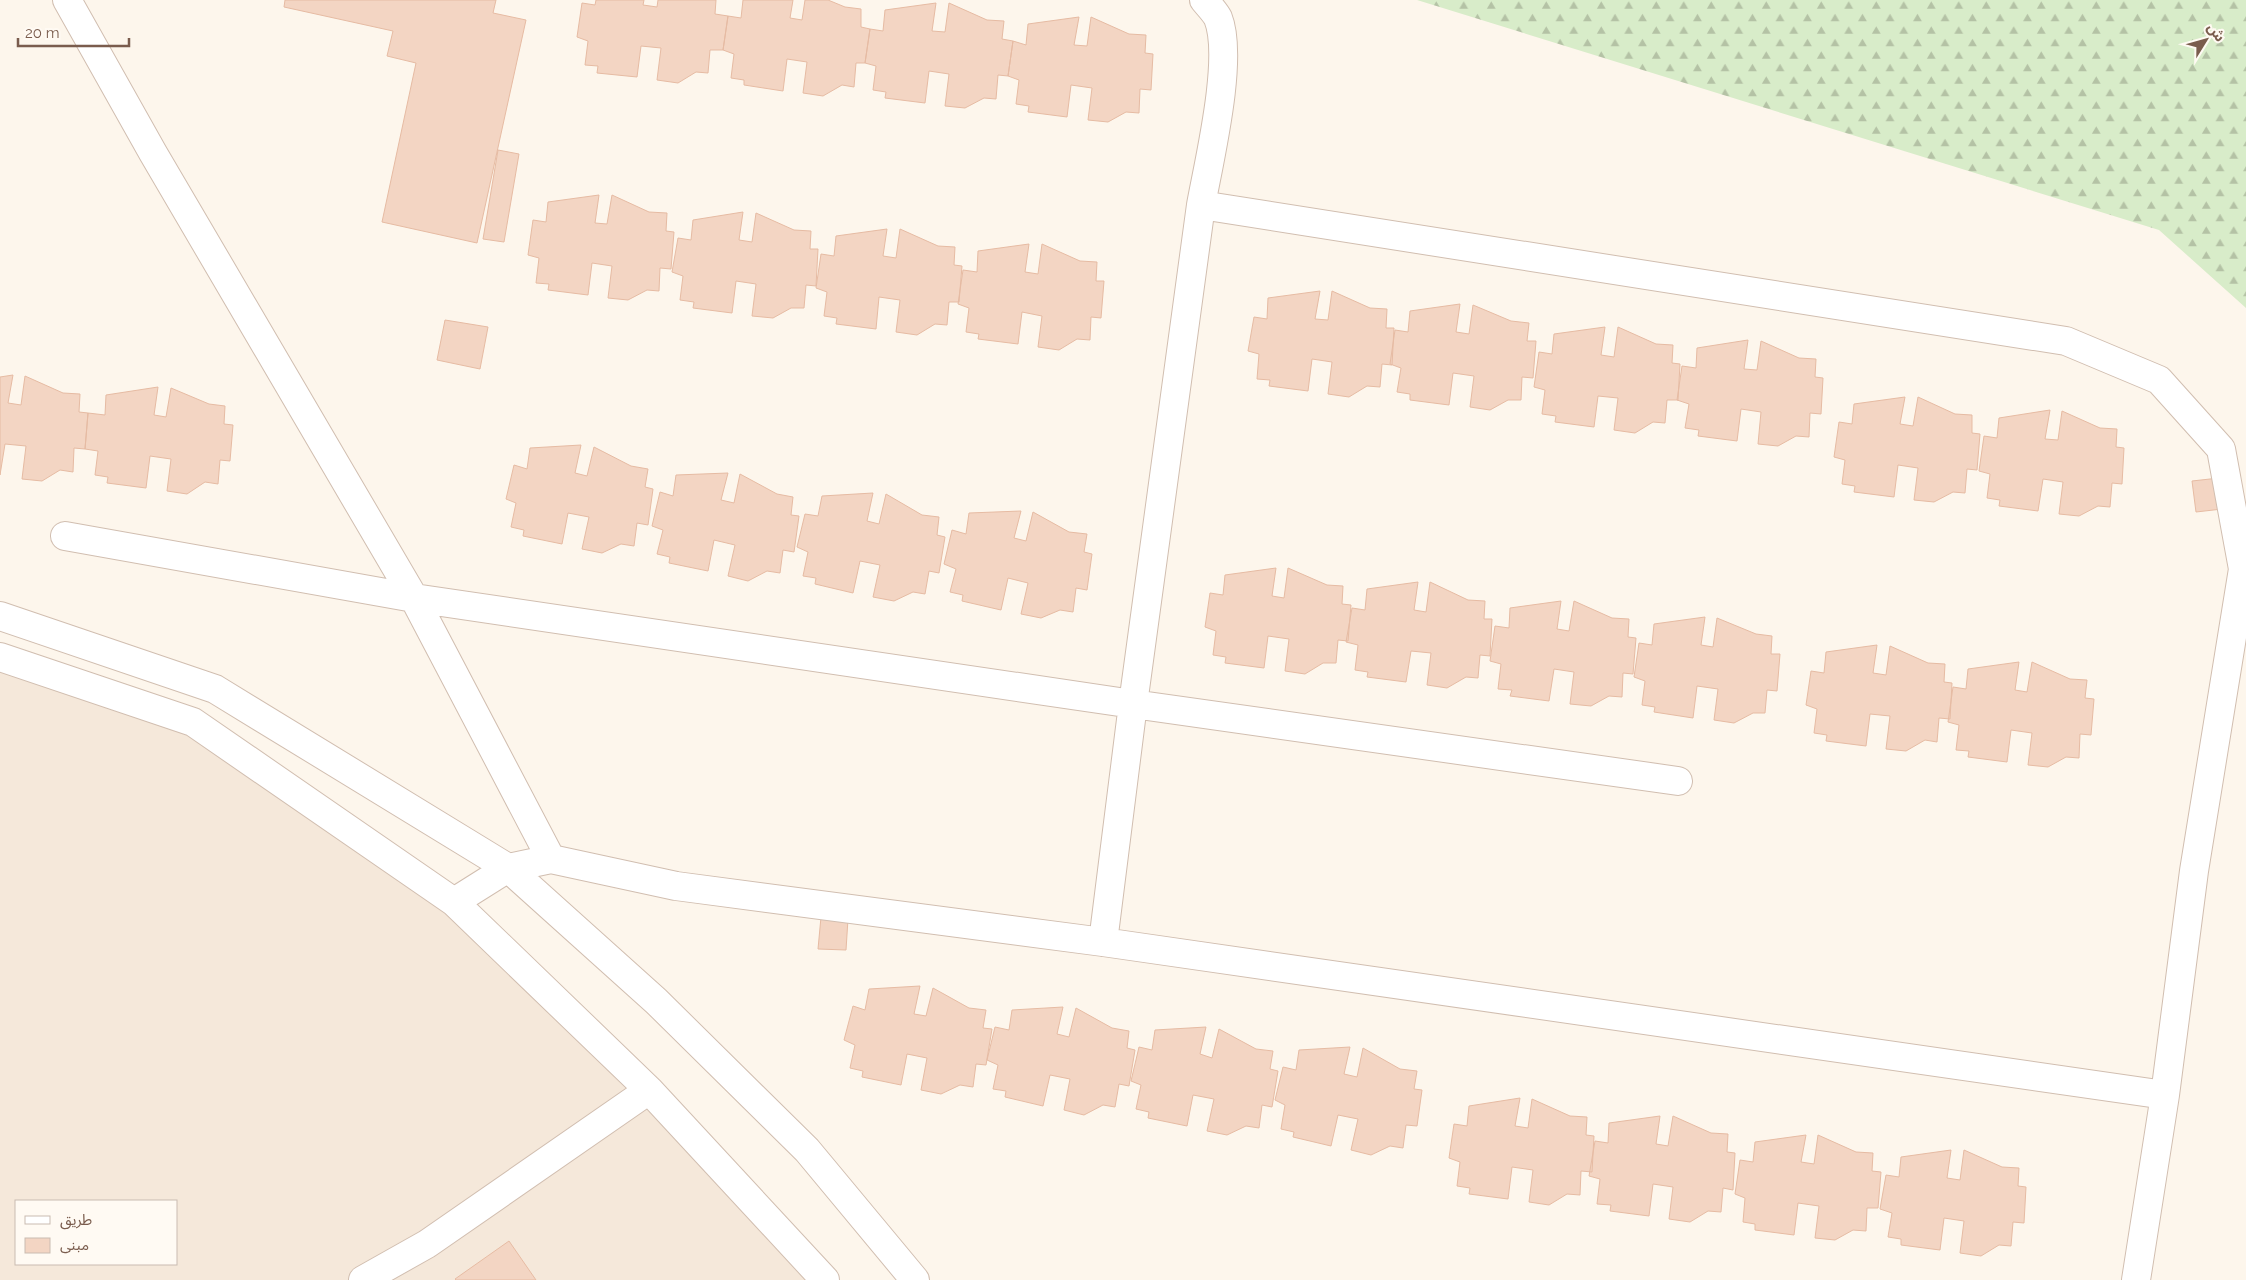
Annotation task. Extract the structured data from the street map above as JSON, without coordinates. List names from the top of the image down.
{
  "legend": ["طريق", "مبنى"],
  "scale_bar": "20 m",
  "north": "top right"
}
